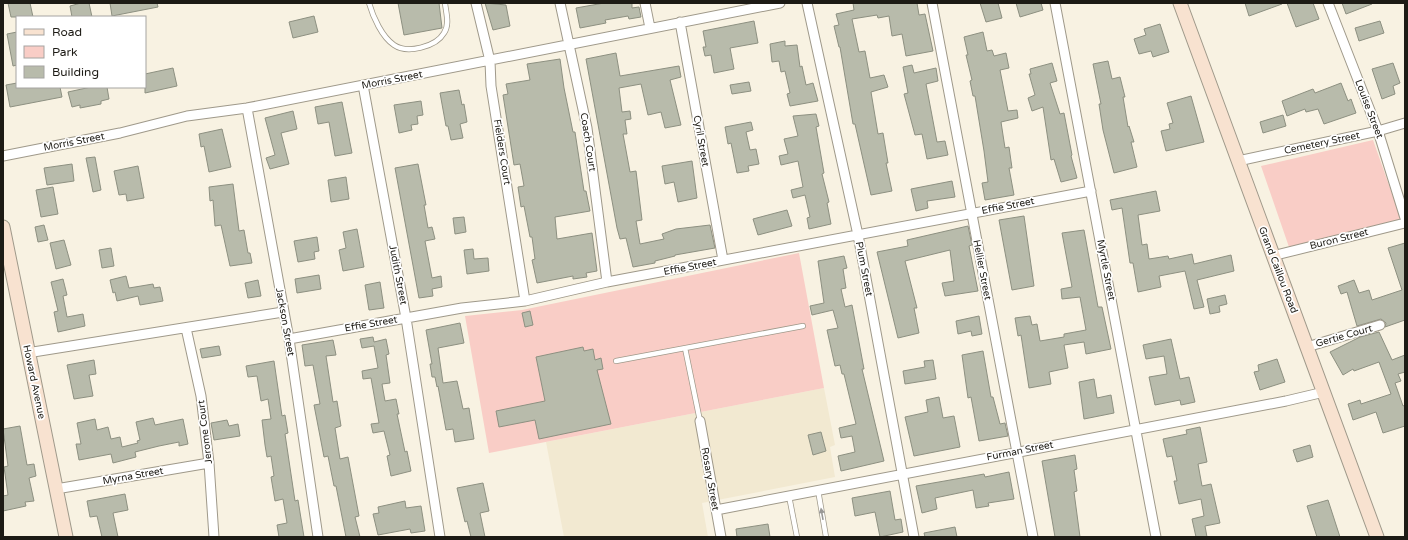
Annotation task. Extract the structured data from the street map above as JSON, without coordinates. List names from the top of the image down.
{
  "streets": {
    "main road": ["Grand Caillou Road", "Howard Avenue"],
    "street": [
      "Morris Street",
      "Louise Street",
      "Cyril Street",
      "Coach Court",
      "Cemetery Street",
      "Fielders Court",
      "Effie Street",
      "Buron Street",
      "Plum Street",
      "Hellier Street",
      "Myrtle Street",
      "Judith Street",
      "Jackson Street",
      "Gertie Court",
      "Jerome Court",
      "Furman Street",
      "Myrna Street",
      "Rosary Street"
    ]
  },
  "crossings": [
    ["Morris Street", "Cyril Street"],
    ["Morris Street", "Coach Court"],
    ["Morris Street", "Fielders Court"],
    ["Morris Street", "Judith Street"],
    ["Morris Street", "Jackson Street"],
    ["Louise Street", "Cemetery Street"],
    ["Cyril Street", "Effie Street"],
    ["Coach Court", "Effie Street"],
    ["Cemetery Street", "Grand Caillou Road"],
    ["Fielders Court", "Effie Street"],
    ["Effie Street", "Plum Street"],
    ["Effie Street", "Hellier Street"],
    ["Effie Street", "Myrtle Street"],
    ["Effie Street", "Judith Street"],
    ["Effie Street", "Jackson Street"],
    ["Buron Street", "Grand Caillou Road"],
    ["Plum Street", "Furman Street"],
    ["Hellier Street", "Furman Street"],
    ["Myrtle Street", "Furman Street"],
    ["Grand Caillou Road", "Gertie Court"],
    ["Grand Caillou Road", "Furman Street"],
    ["Howard Avenue", "Myrna Street"],
    ["Jerome Court", "Myrna Street"],
    ["Furman Street", "Rosary Street"]
  ],
  "legend": ["Road", "Park", "Building"]
}
